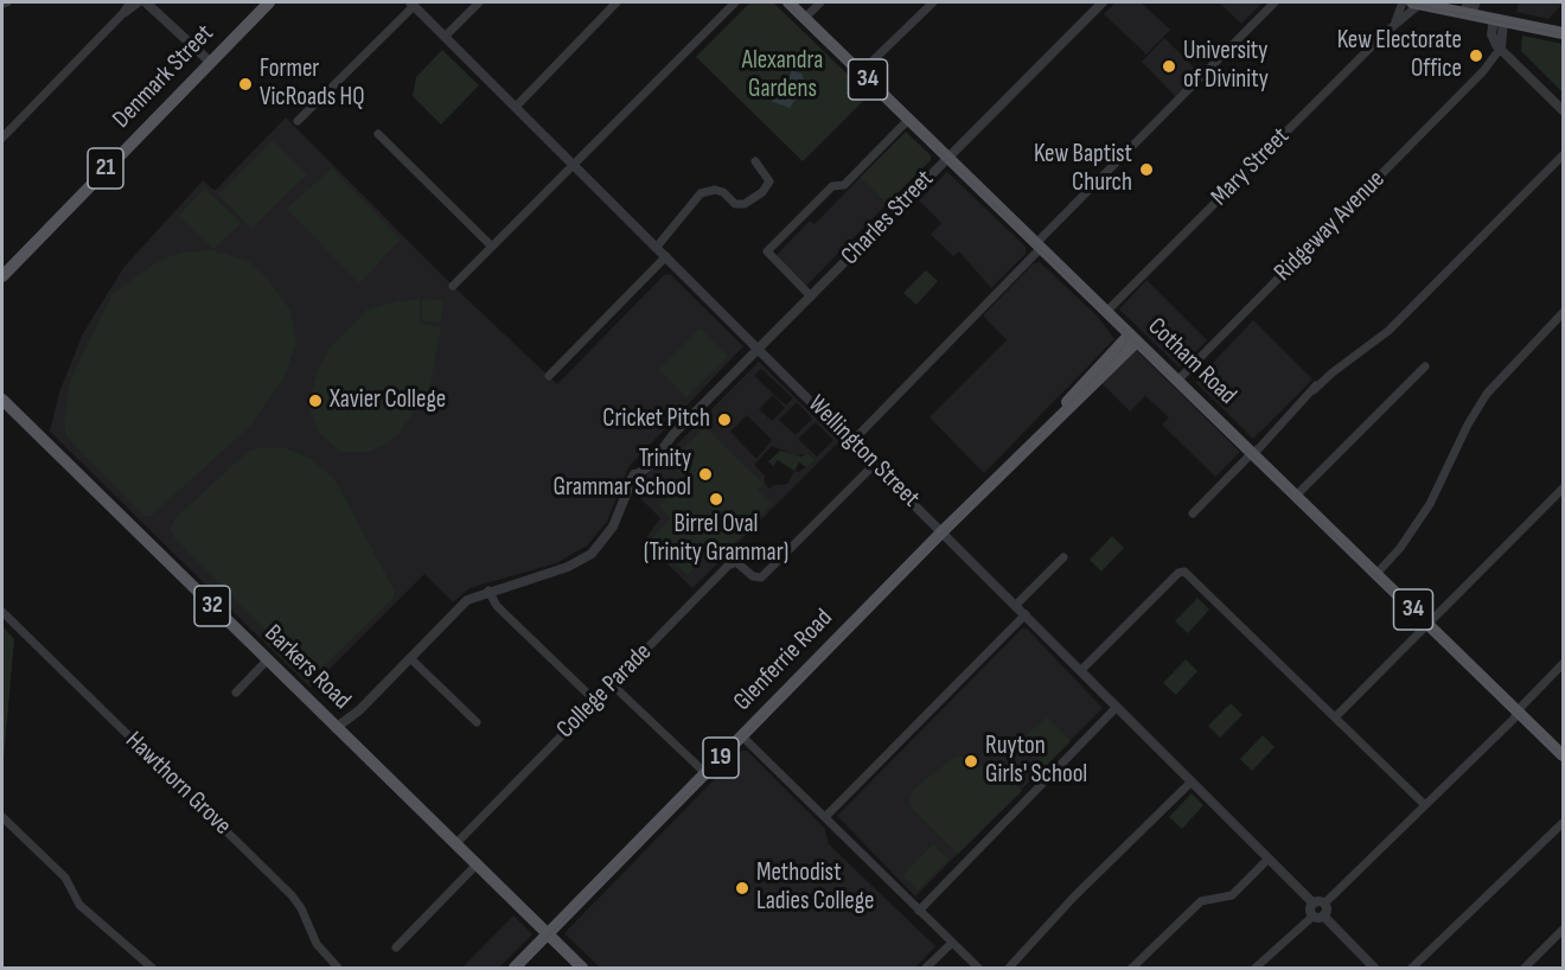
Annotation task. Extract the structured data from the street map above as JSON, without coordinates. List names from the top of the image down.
{
  "streets": {
    "main road": [
      "Denmark Street",
      "34",
      "21",
      "Cotham Road",
      "32",
      "Glenferrie Road",
      "Barkers Road",
      "19"
    ],
    "street": [
      "Mary Street",
      "Charles Street",
      "Ridgeway Avenue",
      "Wellington Street",
      "College Parade",
      "Hawthorn Grove"
    ]
  },
  "crossings": [
    ["Mary Street", "Cotham Road"],
    ["Charles Street", "Cotham Road"],
    ["Charles Street", "Wellington Street"],
    ["Charles Street", "Barkers Road"],
    ["Ridgeway Avenue", "Cotham Road"],
    ["Cotham Road", "Glenferrie Road"],
    ["Wellington Street", "Glenferrie Road"],
    ["Wellington Street", "College Parade"],
    ["Glenferrie Road", "Barkers Road"],
    ["Barkers Road", "College Parade"]
  ],
  "parks": ["Alexandra Gardens"],
  "places": [
    "Kew Electorate Office",
    "University of Divinity",
    "Former VicRoads HQ",
    "Kew Baptist Church",
    "Xavier College",
    "Cricket Pitch",
    "Trinity Grammar School",
    "Birrel Oval (Trinity Grammar)",
    "Ruyton Girls' School",
    "Methodist Ladies College"
  ]
}
